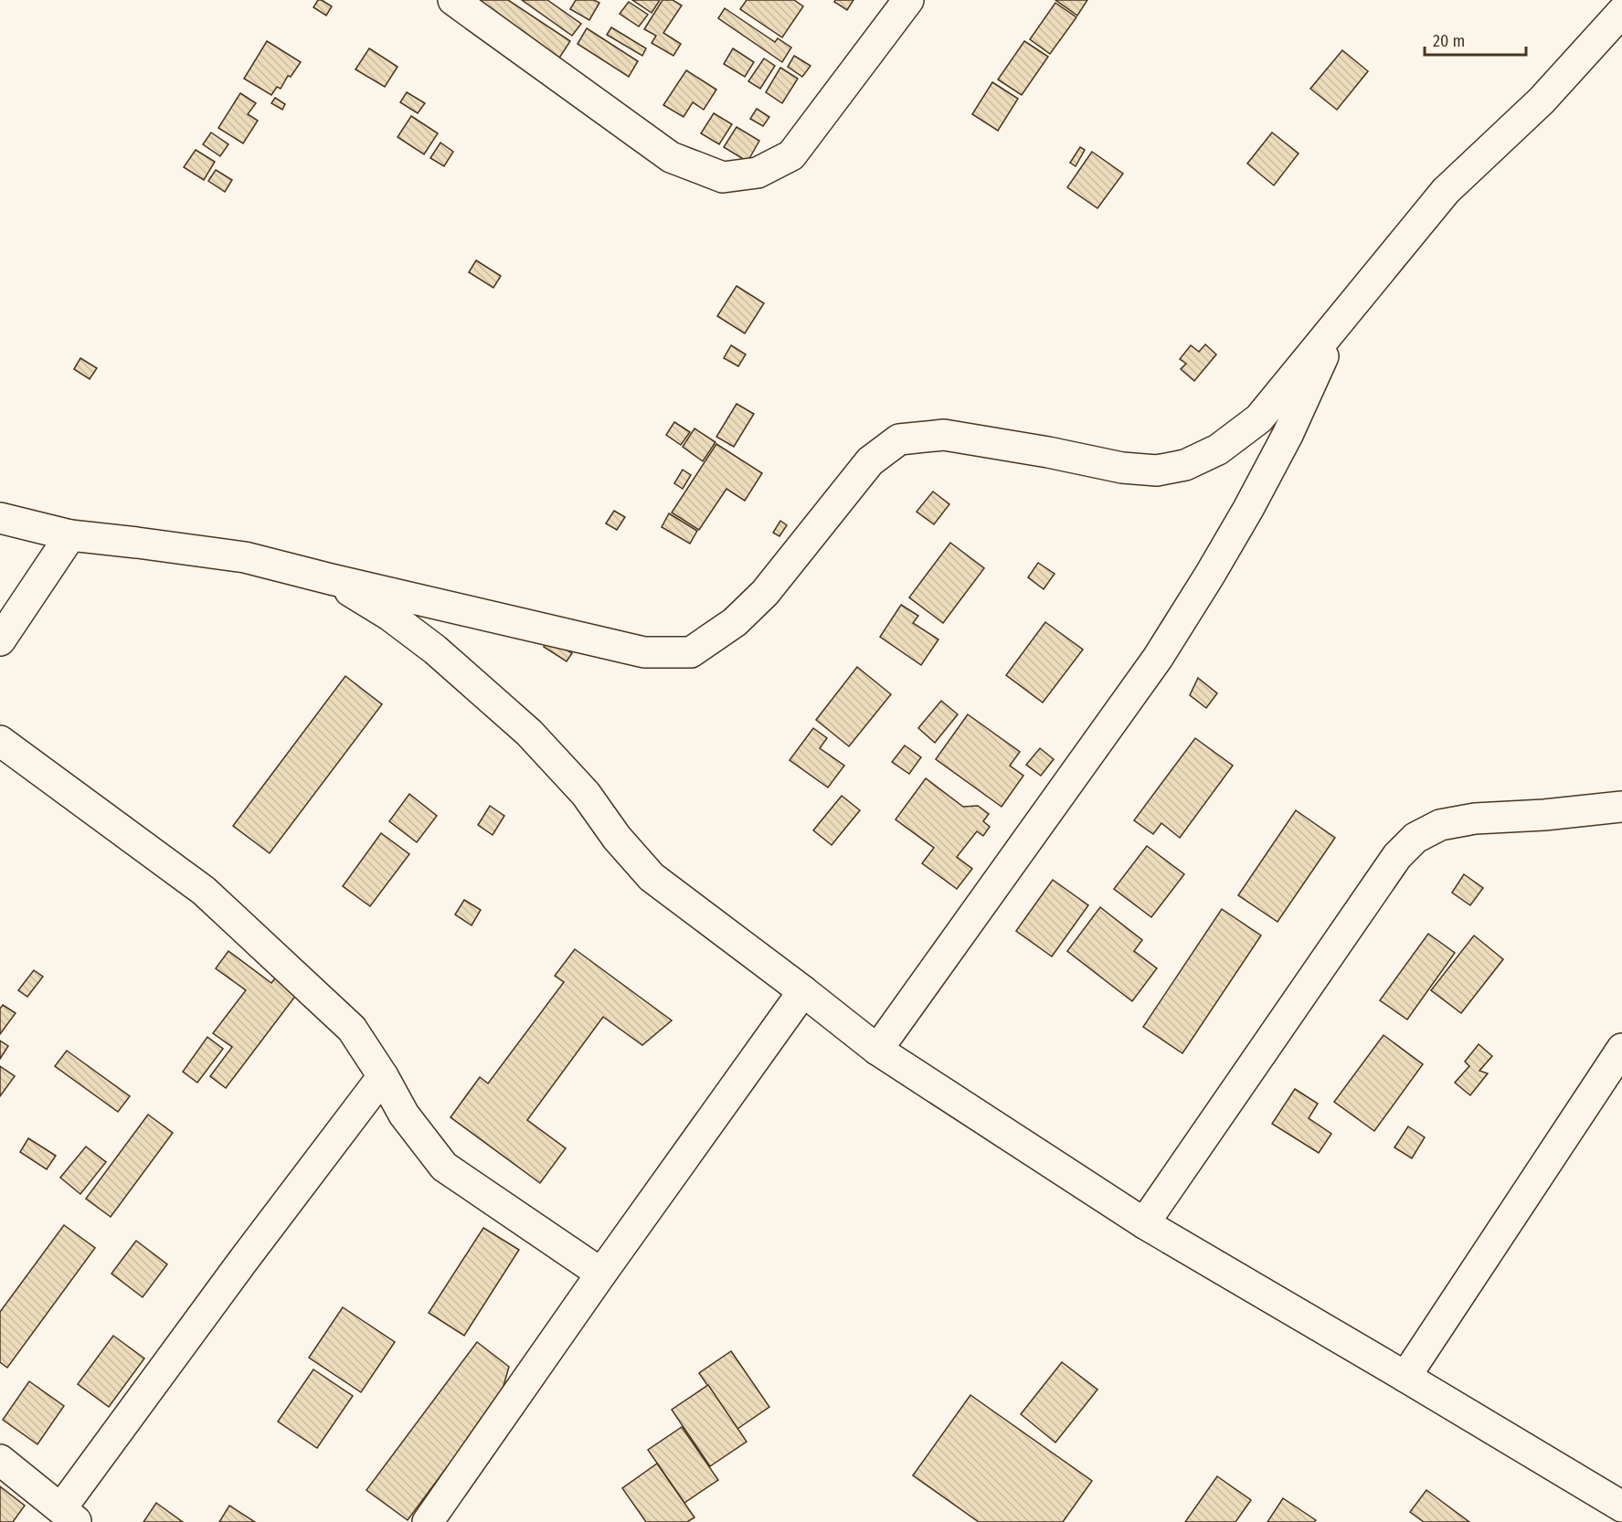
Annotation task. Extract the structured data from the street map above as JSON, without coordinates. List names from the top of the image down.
{
  "scale_bar": "20 m"
}
